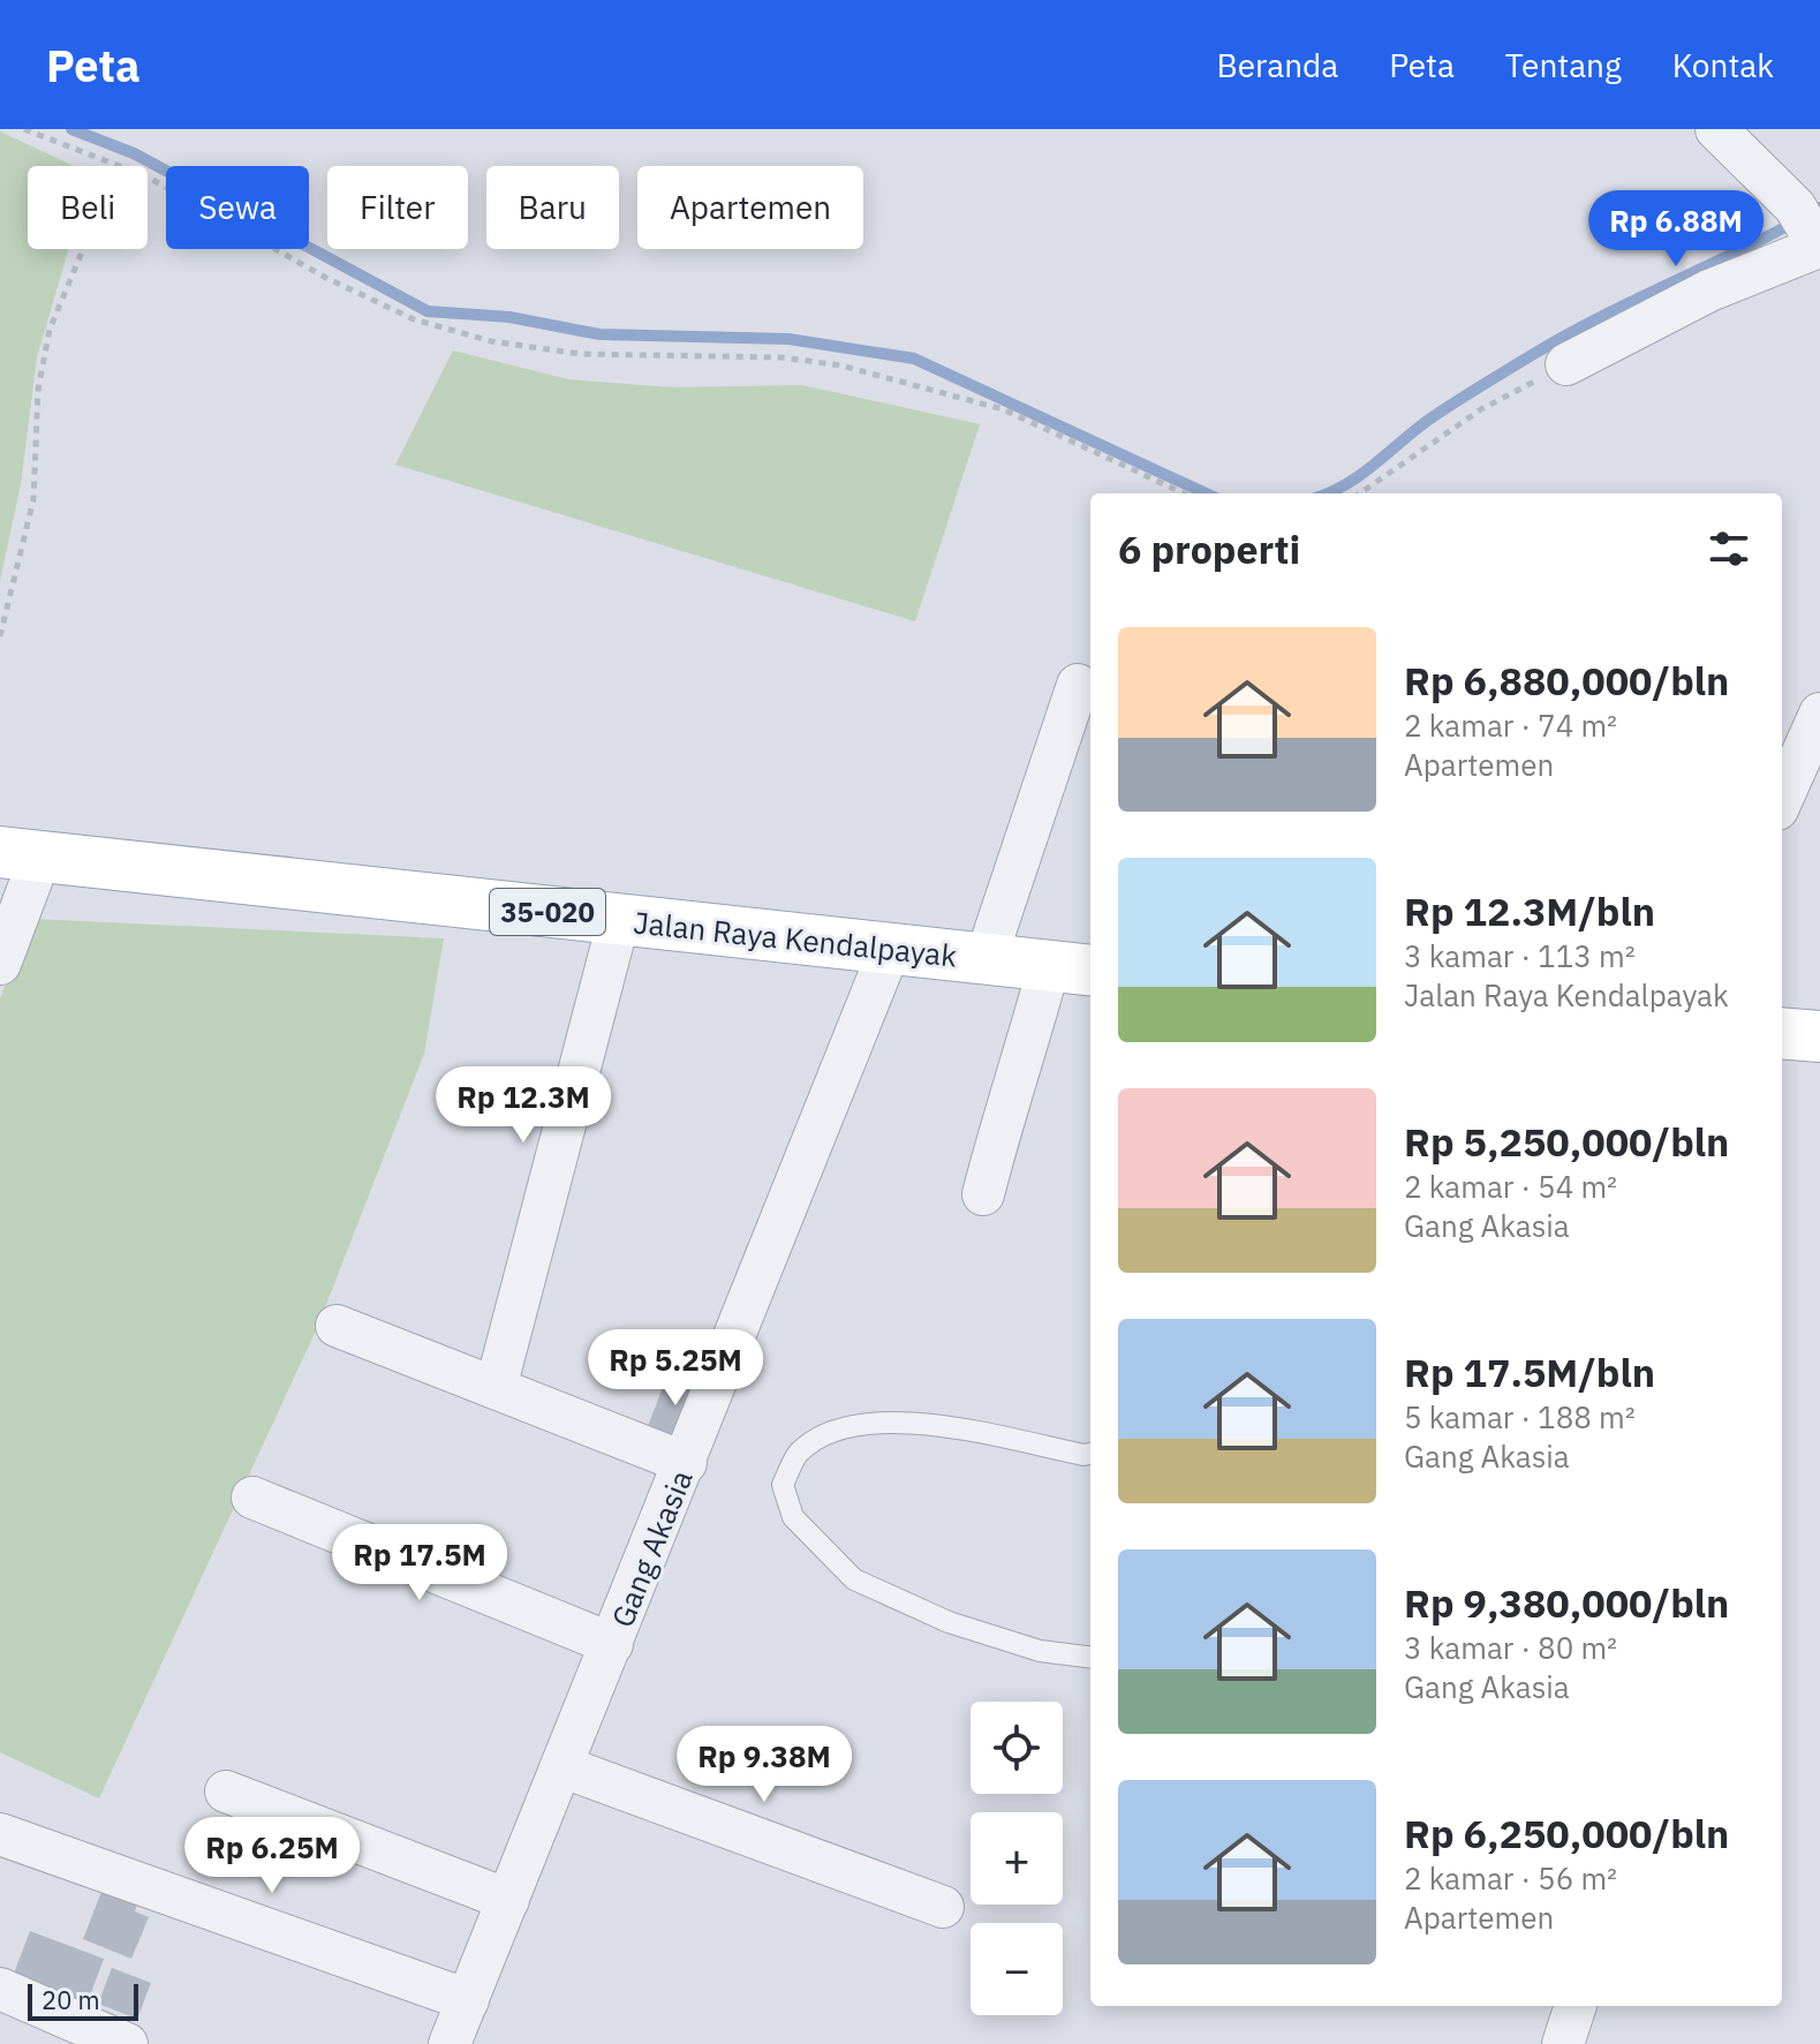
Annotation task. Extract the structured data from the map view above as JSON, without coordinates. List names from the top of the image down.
{
  "streets": {
    "main road": ["35-020", "Jalan Raya Kendalpayak"],
    "street": ["Gang Akasia"]
  },
  "crossings": [
    ["Jalan Raya Kendalpayak", "Gang Akasia"]
  ],
  "scale_bar": "20 m",
  "page": {
    "header": "Peta",
    "nav": [
      "Beranda",
      "Peta",
      "Tentang",
      "Kontak"
    ],
    "chip": [
      "Beli",
      "Sewa",
      "Filter",
      "Baru",
      "Apartemen"
    ],
    "price": [
      "Rp 6.88M",
      "Rp 12.3M",
      "Rp 5.25M",
      "Rp 17.5M",
      "Rp 9.38M",
      "Rp 6.25M"
    ],
    "heading": "6 properti",
    "list": [
      {
        "name": "Rp 6,880,000/bln",
        "note": "2 kamar · 74 m² · Apartemen"
      },
      {
        "name": "Rp 12.3M/bln",
        "note": "3 kamar · 113 m² · Jalan Raya Kendalpayak"
      },
      {
        "name": "Rp 5,250,000/bln",
        "note": "2 kamar · 54 m² · Gang Akasia"
      },
      {
        "name": "Rp 17.5M/bln",
        "note": "5 kamar · 188 m² · Gang Akasia"
      },
      {
        "name": "Rp 9,380,000/bln",
        "note": "3 kamar · 80 m² · Gang Akasia"
      },
      {
        "name": "Rp 6,250,000/bln",
        "note": "2 kamar · 56 m² · Apartemen"
      }
    ],
    "map_buttons": ["+", "−"],
    "scale": "20 m"
  }
}
